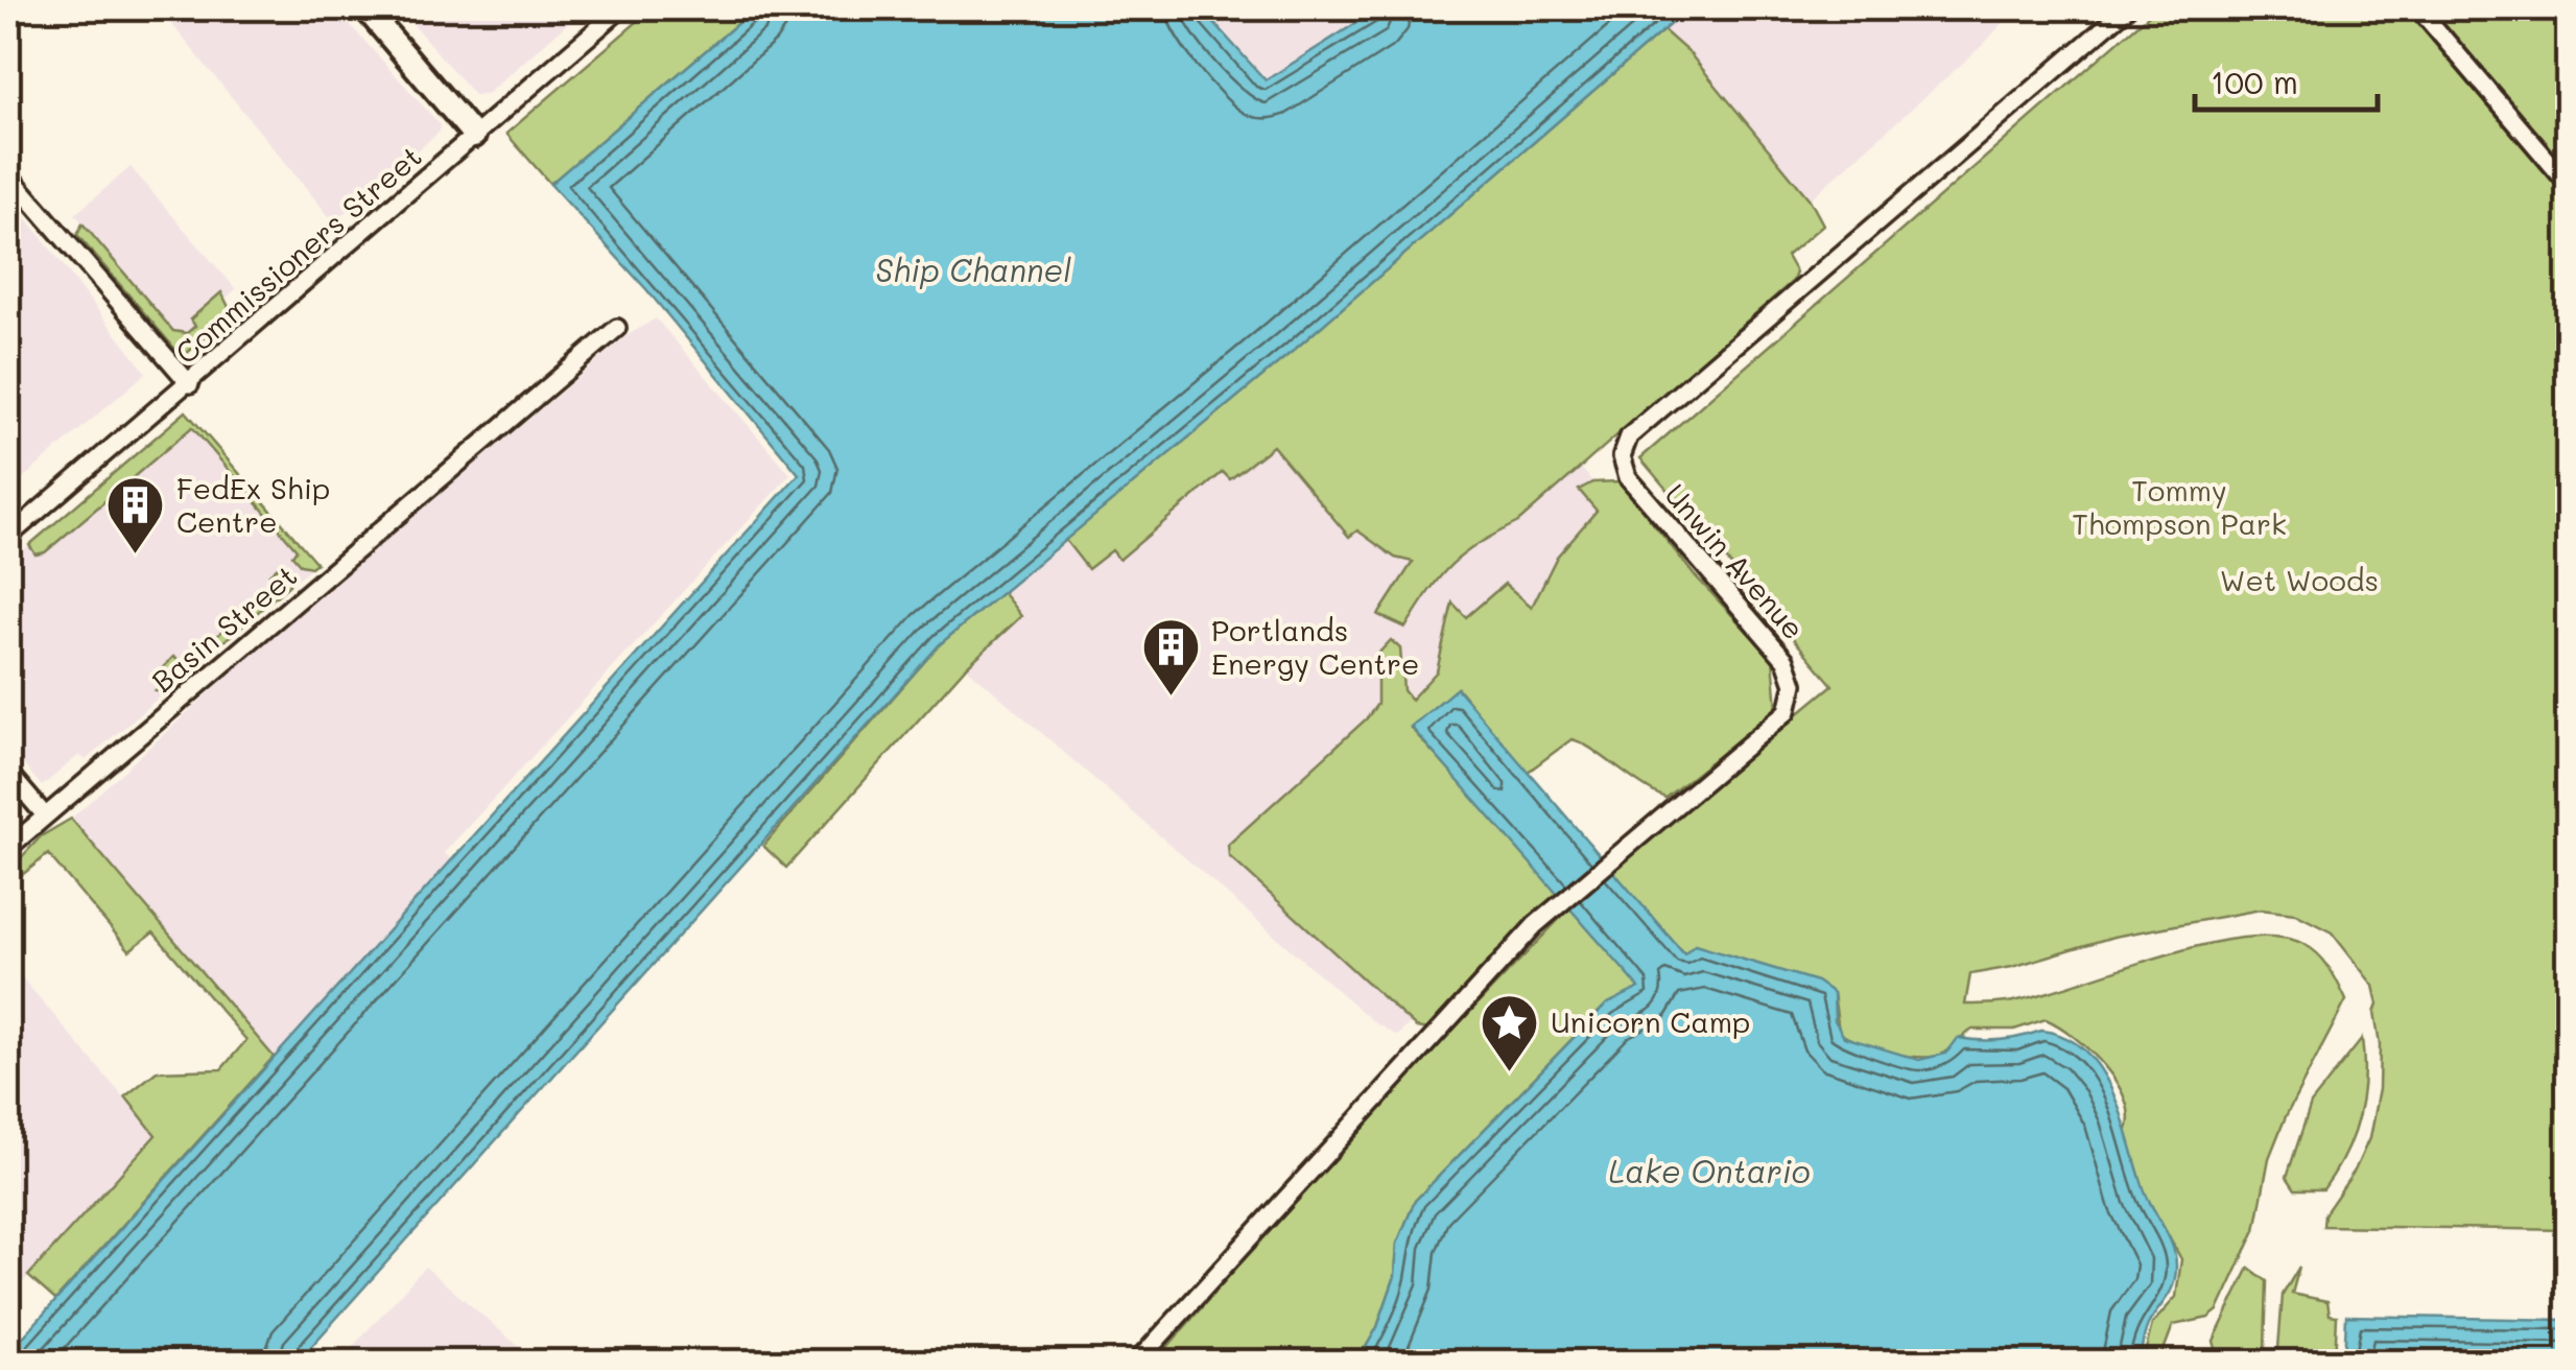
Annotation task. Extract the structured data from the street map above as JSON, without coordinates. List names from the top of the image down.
{
  "streets": {
    "street": ["Commissioners Street", "Unwin Avenue", "Basin Street"]
  },
  "water": ["Ship Channel", "Lake Ontario"],
  "parks": ["Tommy Thompson Park", "Wet Woods"],
  "places": {
    "building": ["FedEx Ship Centre", "Portlands Energy Centre"],
    "place": ["Unicorn Camp"]
  },
  "scale_bar": "100 m"
}
